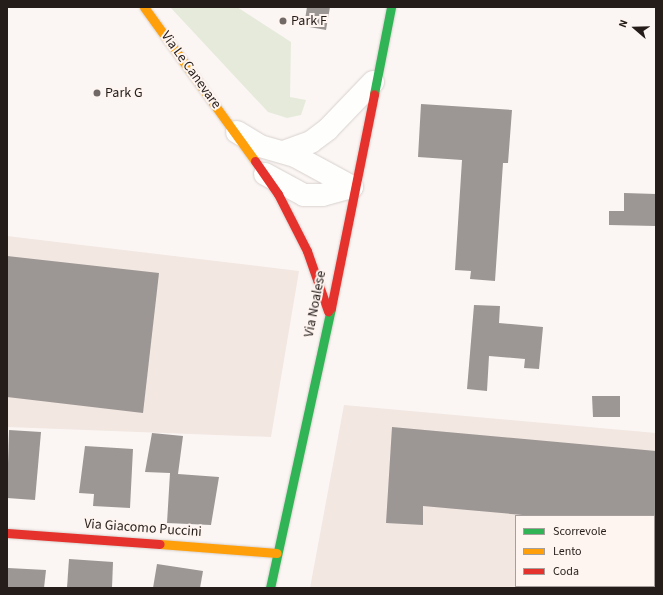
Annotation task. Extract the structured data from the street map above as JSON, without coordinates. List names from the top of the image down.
{
  "streets": {
    "street": ["Via Le Canevare", "Via Noalese", "Via Giacomo Puccini"]
  },
  "crossings": [
    ["Via Le Canevare", "Via Noalese"],
    ["Via Noalese", "Via Giacomo Puccini"]
  ],
  "places": ["Park F", "Park G"],
  "legend": ["Scorrevole", "Lento", "Coda"],
  "north": "left"
}
